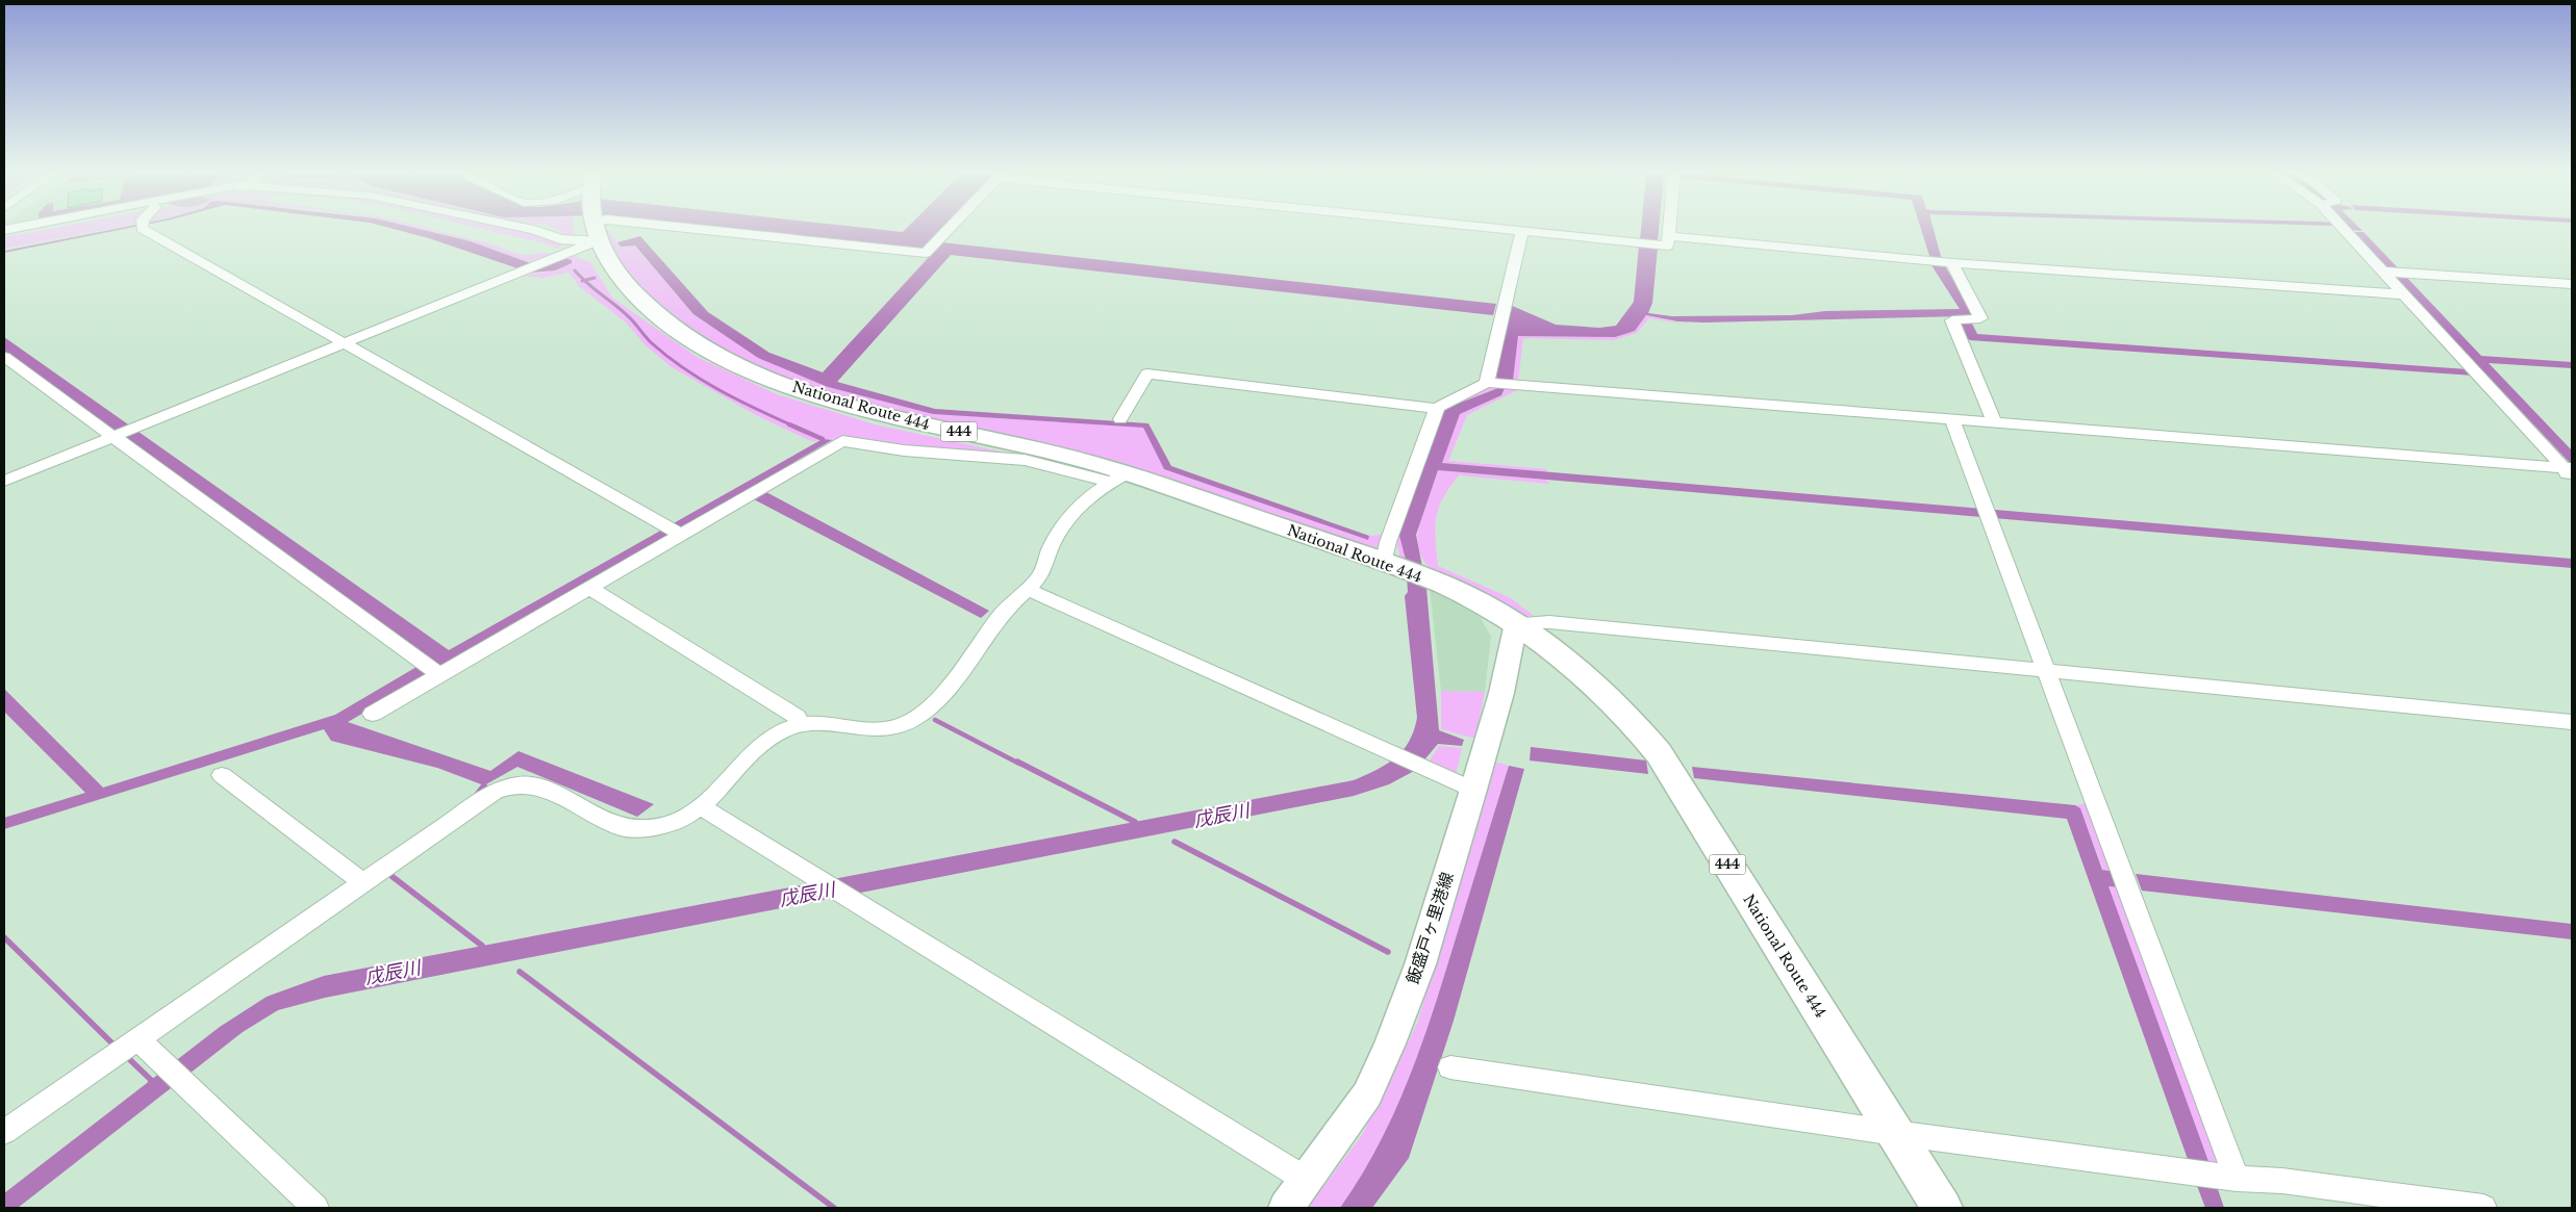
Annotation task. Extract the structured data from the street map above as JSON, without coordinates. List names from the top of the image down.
{
  "streets": {
    "highway": ["National Route 444", "444"],
    "main road": ["飯盛戸ヶ里港線"]
  },
  "crossings": [
    ["National Route 444", "飯盛戸ヶ里港線"]
  ],
  "water": ["戊辰川"]
}
